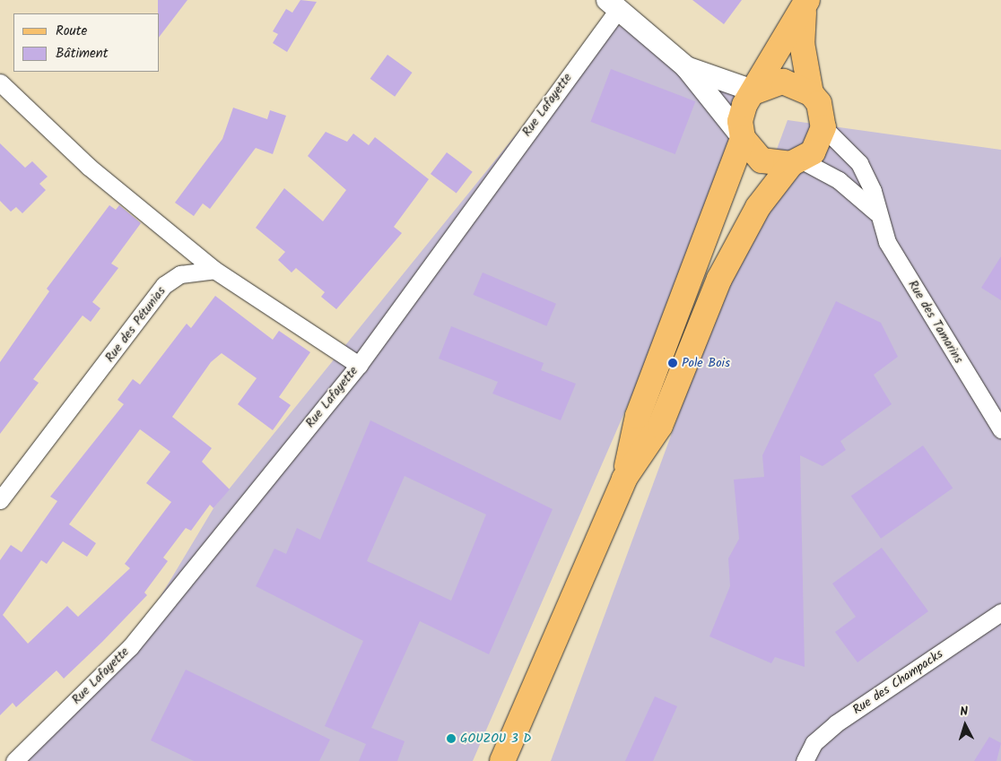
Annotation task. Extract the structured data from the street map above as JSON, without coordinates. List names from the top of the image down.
{
  "streets": {
    "street": [
      "Rue Lafayette",
      "Rue des Tamarins",
      "Rue des Pétunias",
      "Rue des Champacks"
    ]
  },
  "places": ["Pole Bois", "GOUZOU 3 D"],
  "legend": ["Route", "Bâtiment"],
  "north": "top"
}
